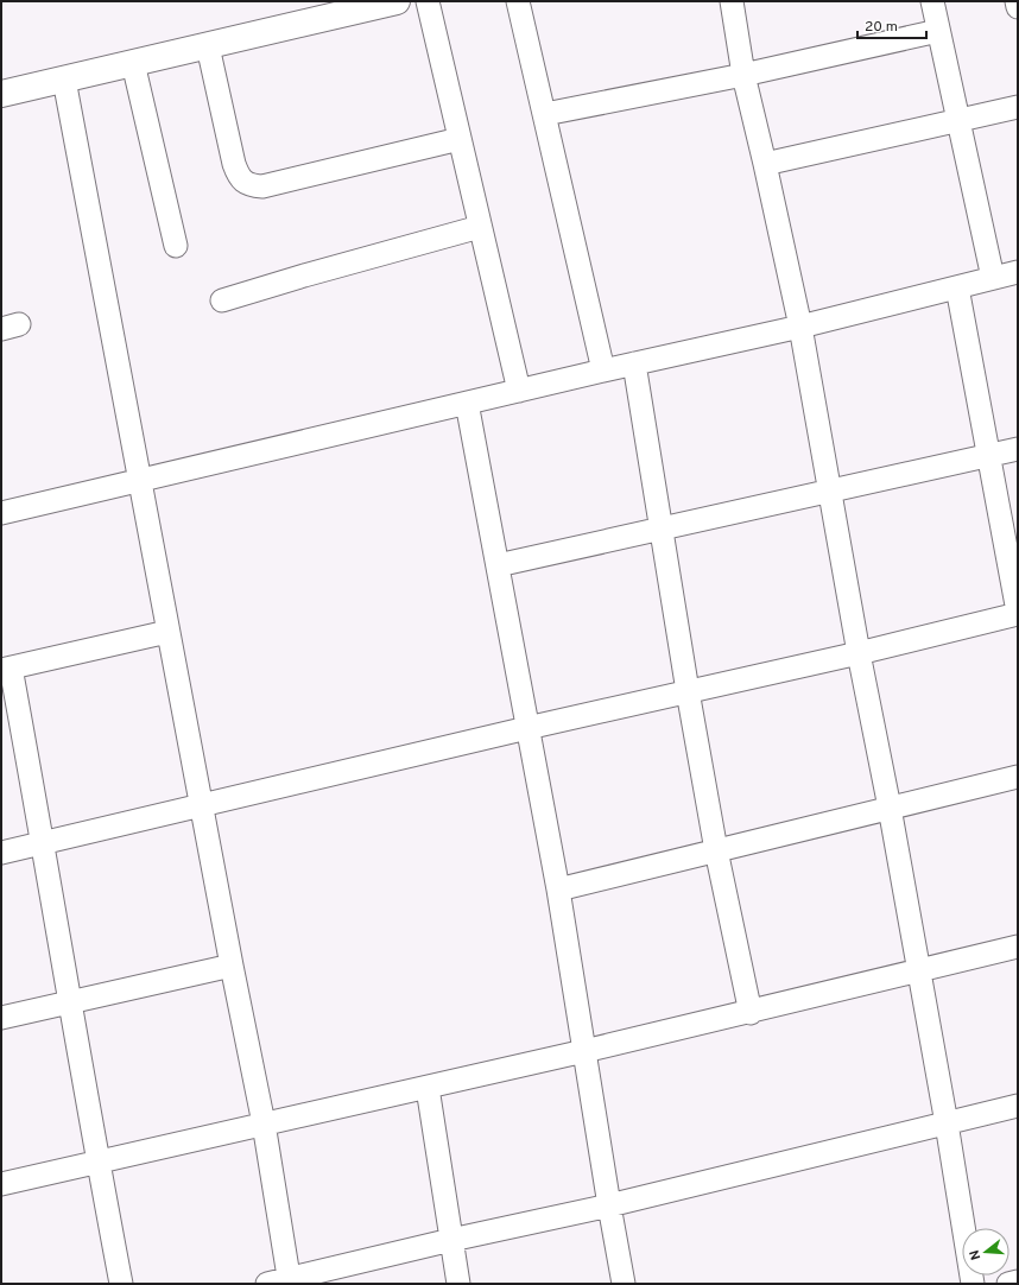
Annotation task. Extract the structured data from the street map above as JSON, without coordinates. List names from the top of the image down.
{
  "scale_bar": "20 m",
  "north": "left"
}
